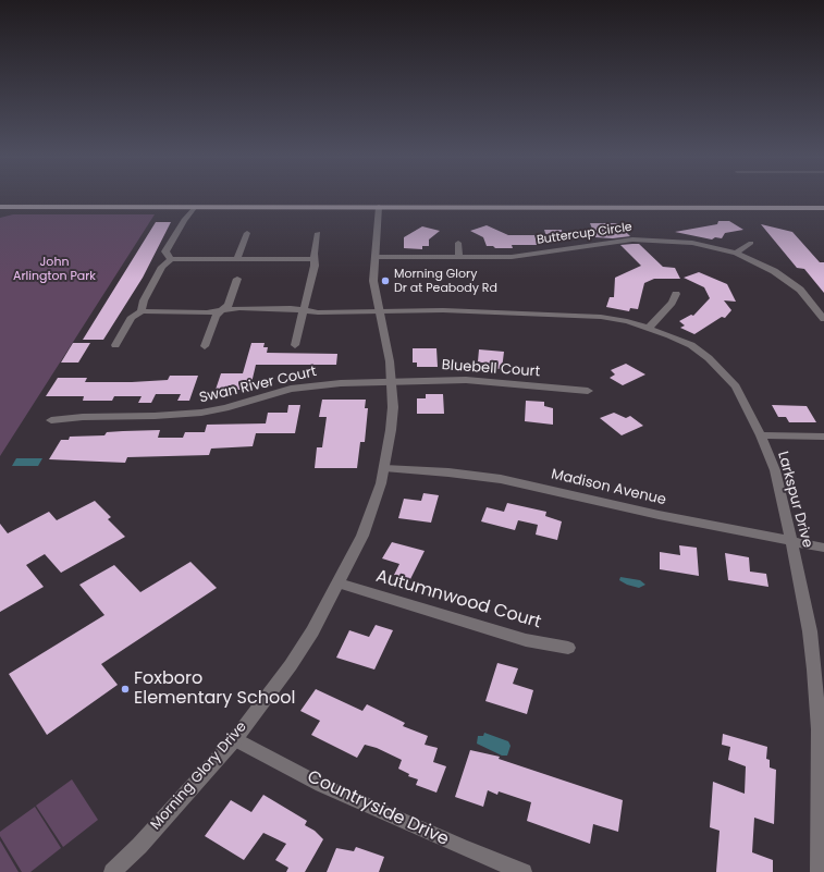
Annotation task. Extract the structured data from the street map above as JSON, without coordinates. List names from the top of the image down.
{
  "streets": {
    "street": [
      "Buttercup Circle",
      "Bluebell Court",
      "Swan River Court",
      "Madison Avenue",
      "Larkspur Drive",
      "Autumnwood Court",
      "Morning Glory Drive",
      "Countryside Drive"
    ]
  },
  "crossings": [
    ["Buttercup Circle", "Morning Glory Drive"],
    ["Bluebell Court", "Swan River Court"],
    ["Bluebell Court", "Morning Glory Drive"],
    ["Swan River Court", "Morning Glory Drive"],
    ["Madison Avenue", "Larkspur Drive"],
    ["Madison Avenue", "Morning Glory Drive"],
    ["Larkspur Drive", "Morning Glory Drive"],
    ["Autumnwood Court", "Morning Glory Drive"],
    ["Morning Glory Drive", "Countryside Drive"]
  ],
  "parks": ["John Arlington Park"],
  "places": ["Morning Glory Dr at Peabody Rd", "Foxboro Elementary School"]
}
